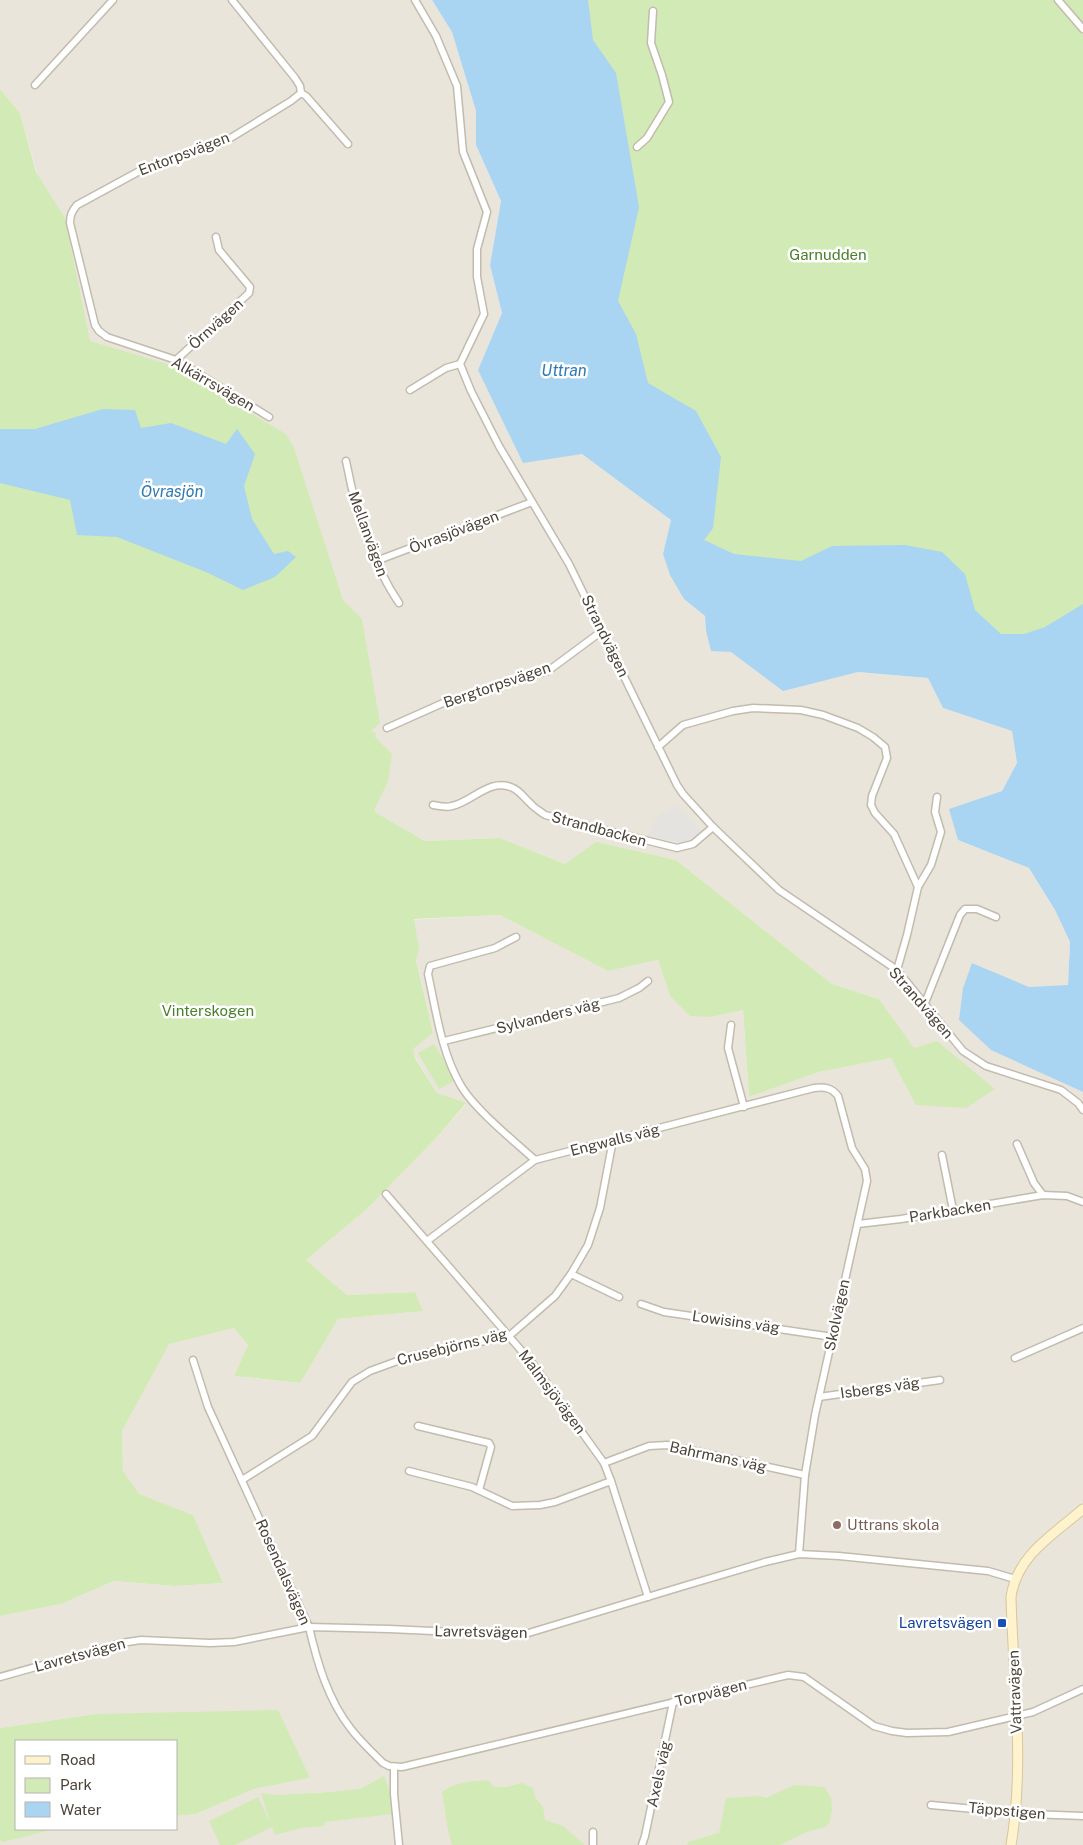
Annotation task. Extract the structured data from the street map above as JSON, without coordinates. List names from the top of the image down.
{
  "streets": {
    "street": [
      "Entorpsvägen",
      "Örnvägen",
      "Alkärrsvägen",
      "Övrasjövägen",
      "Mellanvägen",
      "Strandvägen",
      "Bergtorpsvägen",
      "Strandbacken",
      "Sylvanders väg",
      "Engwalls väg",
      "Parkbacken",
      "Skolvägen",
      "Lowisins väg",
      "Crusebjörns väg",
      "Isbergs väg",
      "Malmsjövägen",
      "Bahrmans väg",
      "Rosendalsvägen",
      "Lavretsvägen",
      "Vattravägen",
      "Torpvägen",
      "Axels väg",
      "Täppstigen"
    ]
  },
  "crossings": [
    ["Entorpsvägen", "Alkärrsvägen"],
    ["Örnvägen", "Alkärrsvägen"],
    ["Övrasjövägen", "Mellanvägen"],
    ["Övrasjövägen", "Strandvägen"],
    ["Strandvägen", "Bergtorpsvägen"],
    ["Strandvägen", "Strandbacken"],
    ["Engwalls väg", "Skolvägen"],
    ["Engwalls väg", "Crusebjörns väg"],
    ["Engwalls väg", "Malmsjövägen"],
    ["Parkbacken", "Skolvägen"],
    ["Skolvägen", "Lowisins väg"],
    ["Skolvägen", "Isbergs väg"],
    ["Skolvägen", "Bahrmans väg"],
    ["Skolvägen", "Lavretsvägen"],
    ["Crusebjörns väg", "Malmsjövägen"],
    ["Crusebjörns väg", "Rosendalsvägen"],
    ["Malmsjövägen", "Bahrmans väg"],
    ["Malmsjövägen", "Lavretsvägen"],
    ["Rosendalsvägen", "Lavretsvägen"],
    ["Rosendalsvägen", "Torpvägen"],
    ["Lavretsvägen", "Vattravägen"],
    ["Vattravägen", "Torpvägen"],
    ["Vattravägen", "Täppstigen"],
    ["Torpvägen", "Axels väg"]
  ],
  "water": ["Uttran", "Övrasjön"],
  "parks": ["Garnudden", "Vinterskogen"],
  "places": {
    "other": ["Uttrans skola"],
    "transit": ["Lavretsvägen"]
  },
  "legend": ["Road", "Park", "Water"]
}
